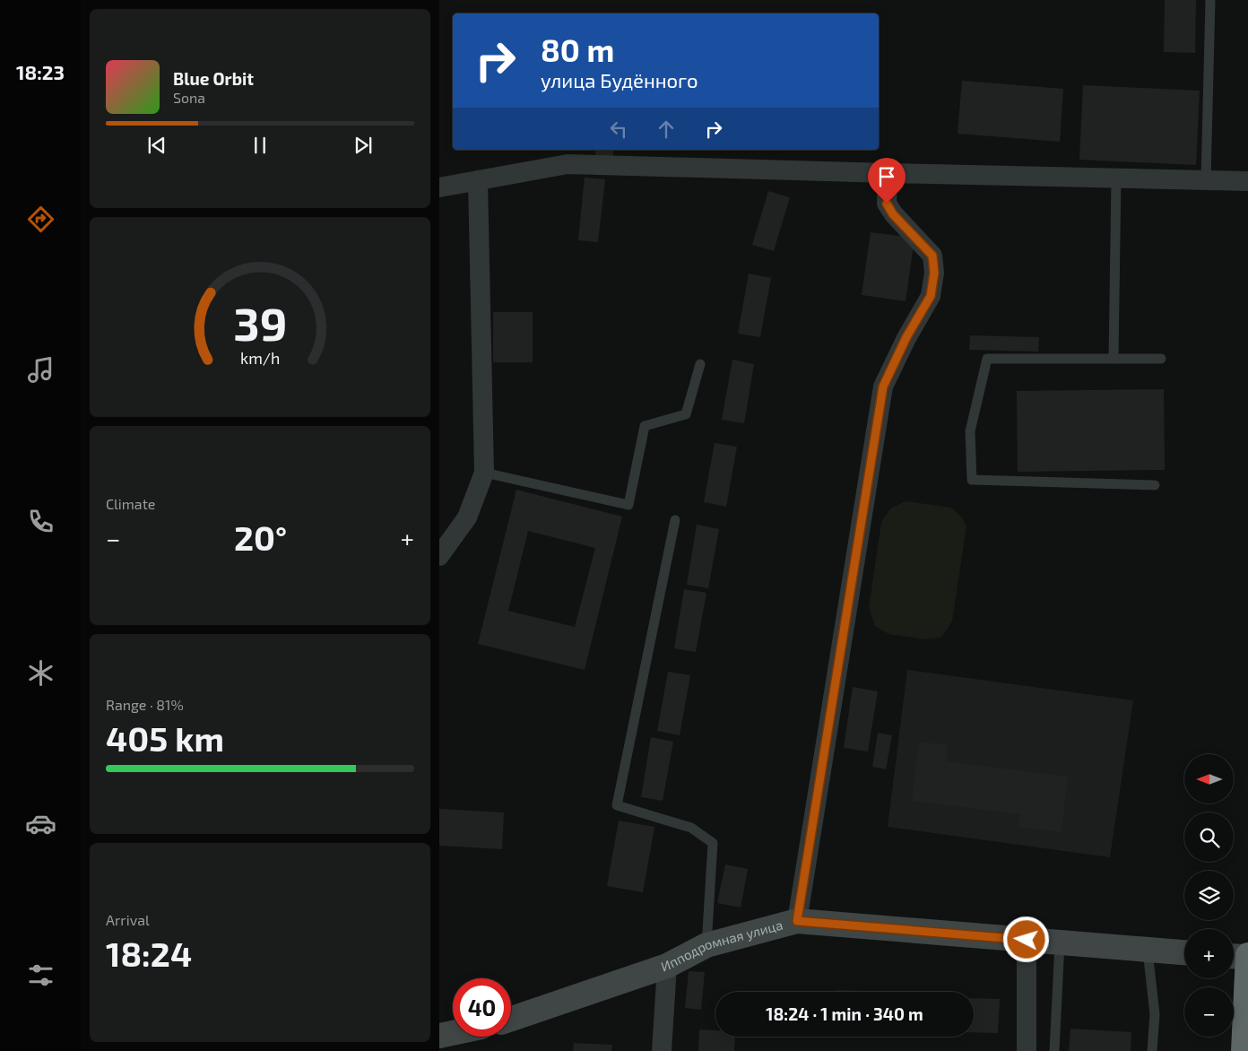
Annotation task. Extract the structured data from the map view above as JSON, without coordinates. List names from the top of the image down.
{
  "streets": {
    "street": ["Ипподромная улица"]
  },
  "north": "left",
  "page": {
    "tabs": "18:23",
    "turn": ["80 m", "улица Будённого"],
    "song": ["Blue Orbit", "Sona"],
    "tile": [
      "Climate",
      ["Range · 81%", "405 km"],
      ["Arrival", "18:24"]
    ],
    "heat": ["−", "20°", "+"],
    "map_buttons": ["+", "−"],
    "limit": "40",
    "trip": "18:24 · 1 min · 340 m",
    "gauge": ["39", "km/h"]
  }
}
